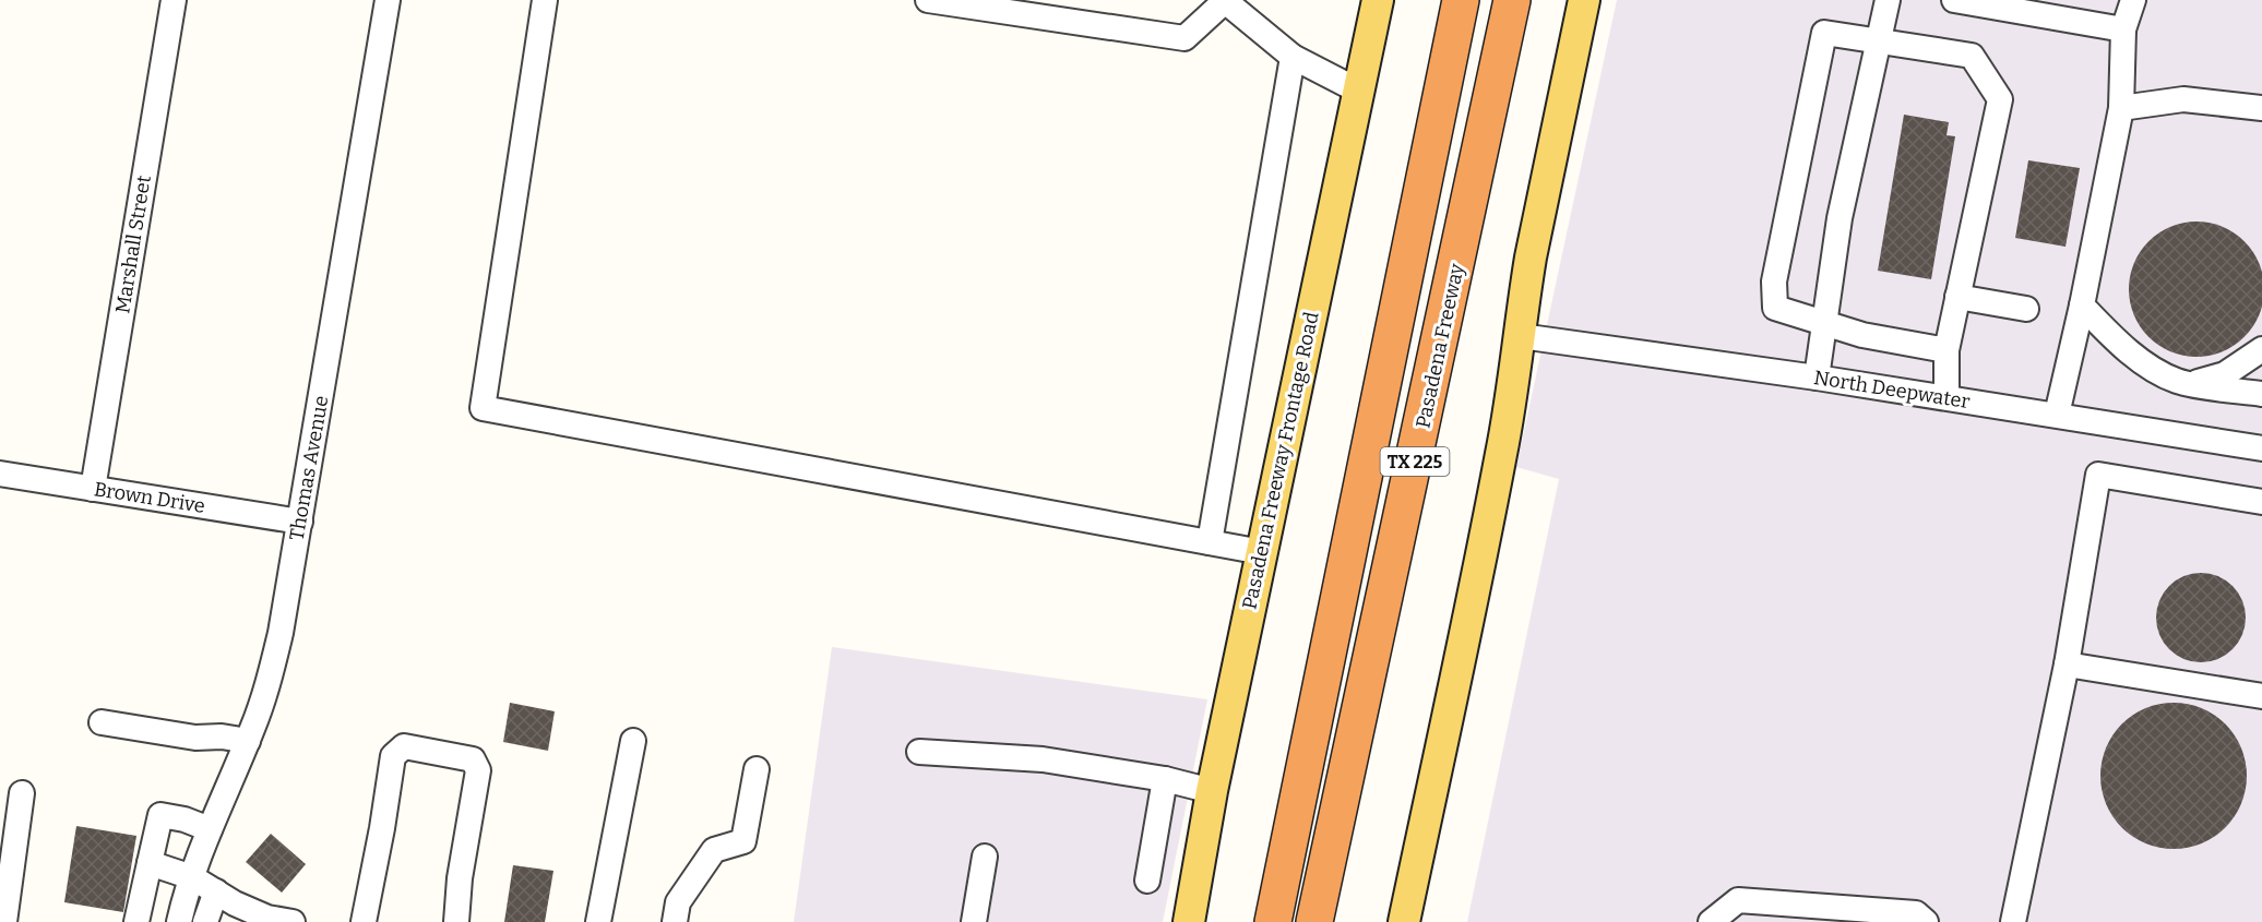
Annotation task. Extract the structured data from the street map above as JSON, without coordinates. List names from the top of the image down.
{
  "streets": {
    "highway": ["Pasadena Freeway", "TX 225"],
    "main road": ["Pasadena Freeway Frontage Road"],
    "street": [
      "Marshall Street",
      "North Deepwater",
      "Thomas Avenue",
      "Brown Drive"
    ]
  },
  "crossings": [
    ["Marshall Street", "Brown Drive"],
    ["Thomas Avenue", "Brown Drive"]
  ]
}
